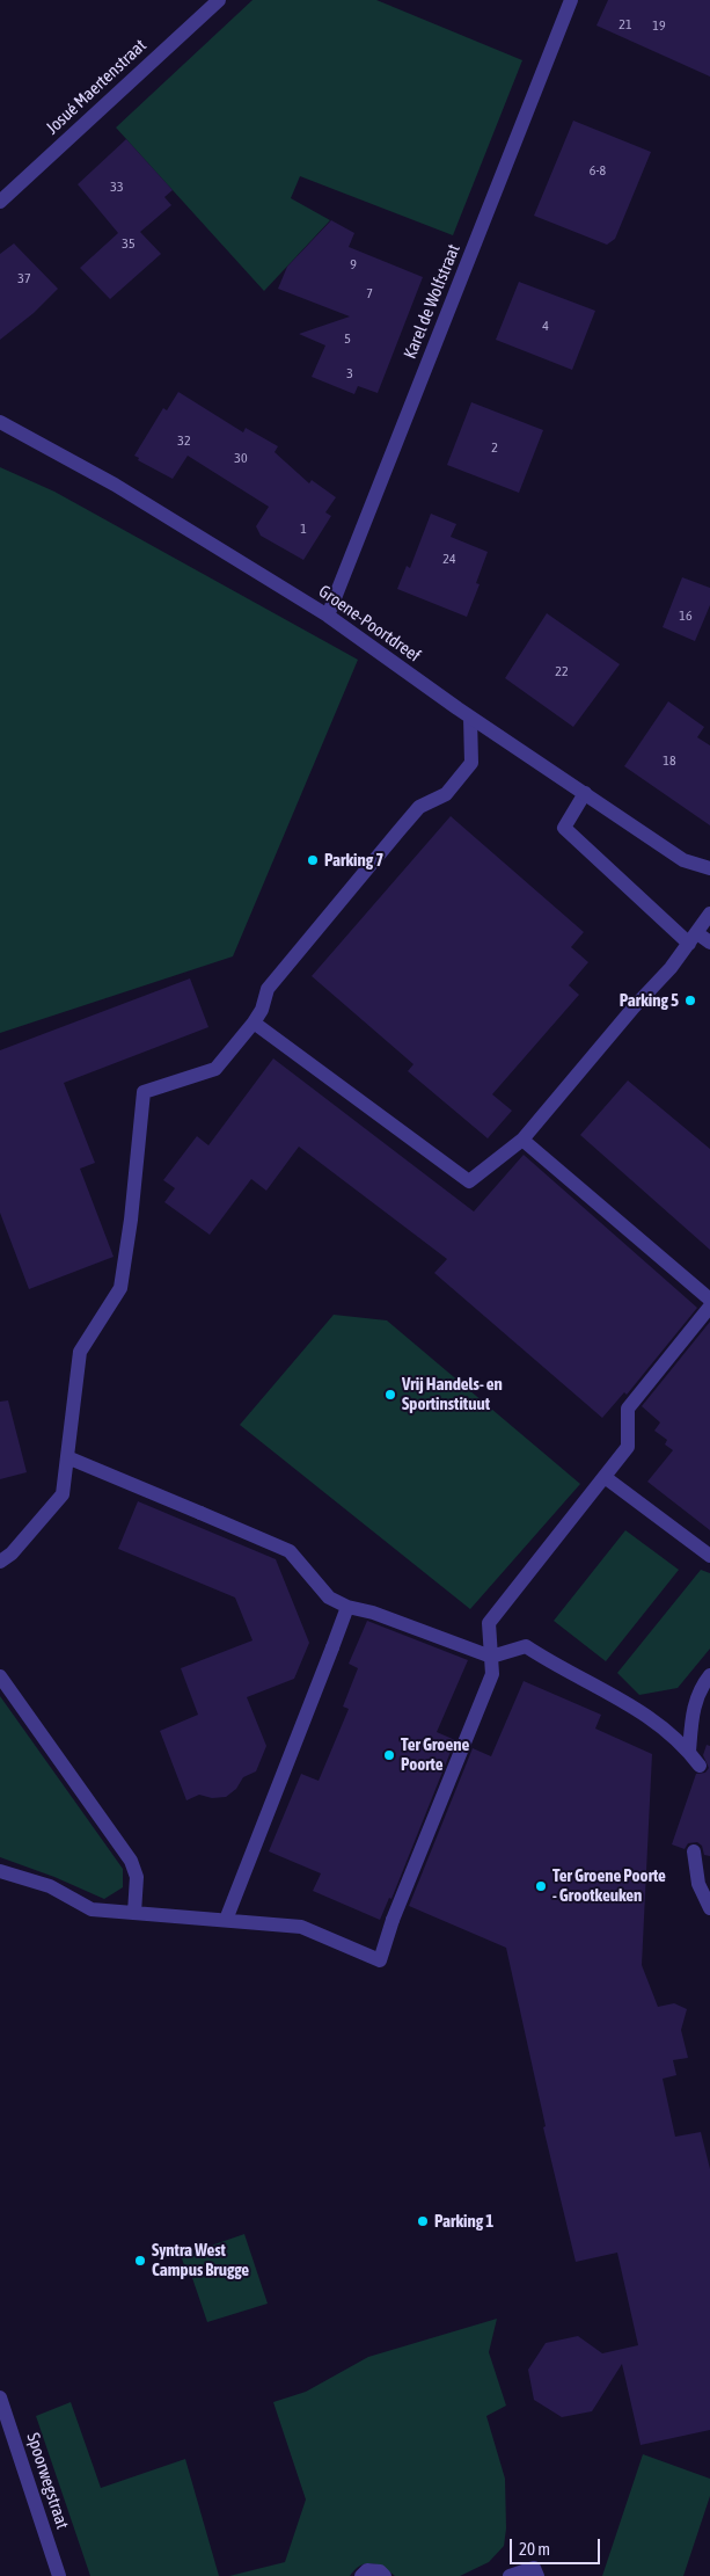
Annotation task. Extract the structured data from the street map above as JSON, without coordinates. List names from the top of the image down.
{
  "streets": {
    "street": [
      "Josué Maertenstraat",
      "Karel de Wolfstraat",
      "Groene-Poortdreef",
      "Spoorwegstraat"
    ]
  },
  "crossings": [
    ["Karel de Wolfstraat", "Groene-Poortdreef"]
  ],
  "places": [
    "Parking 7",
    "Parking 5",
    "Vrij Handels- en Sportinstituut",
    "Ter Groene Poorte",
    "Ter Groene Poorte - Grootkeuken",
    "Parking 1",
    "Syntra West Campus Brugge"
  ],
  "house_numbers": [
    "21",
    "19",
    "6-8",
    "33",
    "35",
    "9",
    "37",
    "7",
    "4",
    "5",
    "3",
    "32",
    "2",
    "30",
    "1",
    "24",
    "16",
    "22",
    "18"
  ],
  "scale_bar": "20 m"
}
